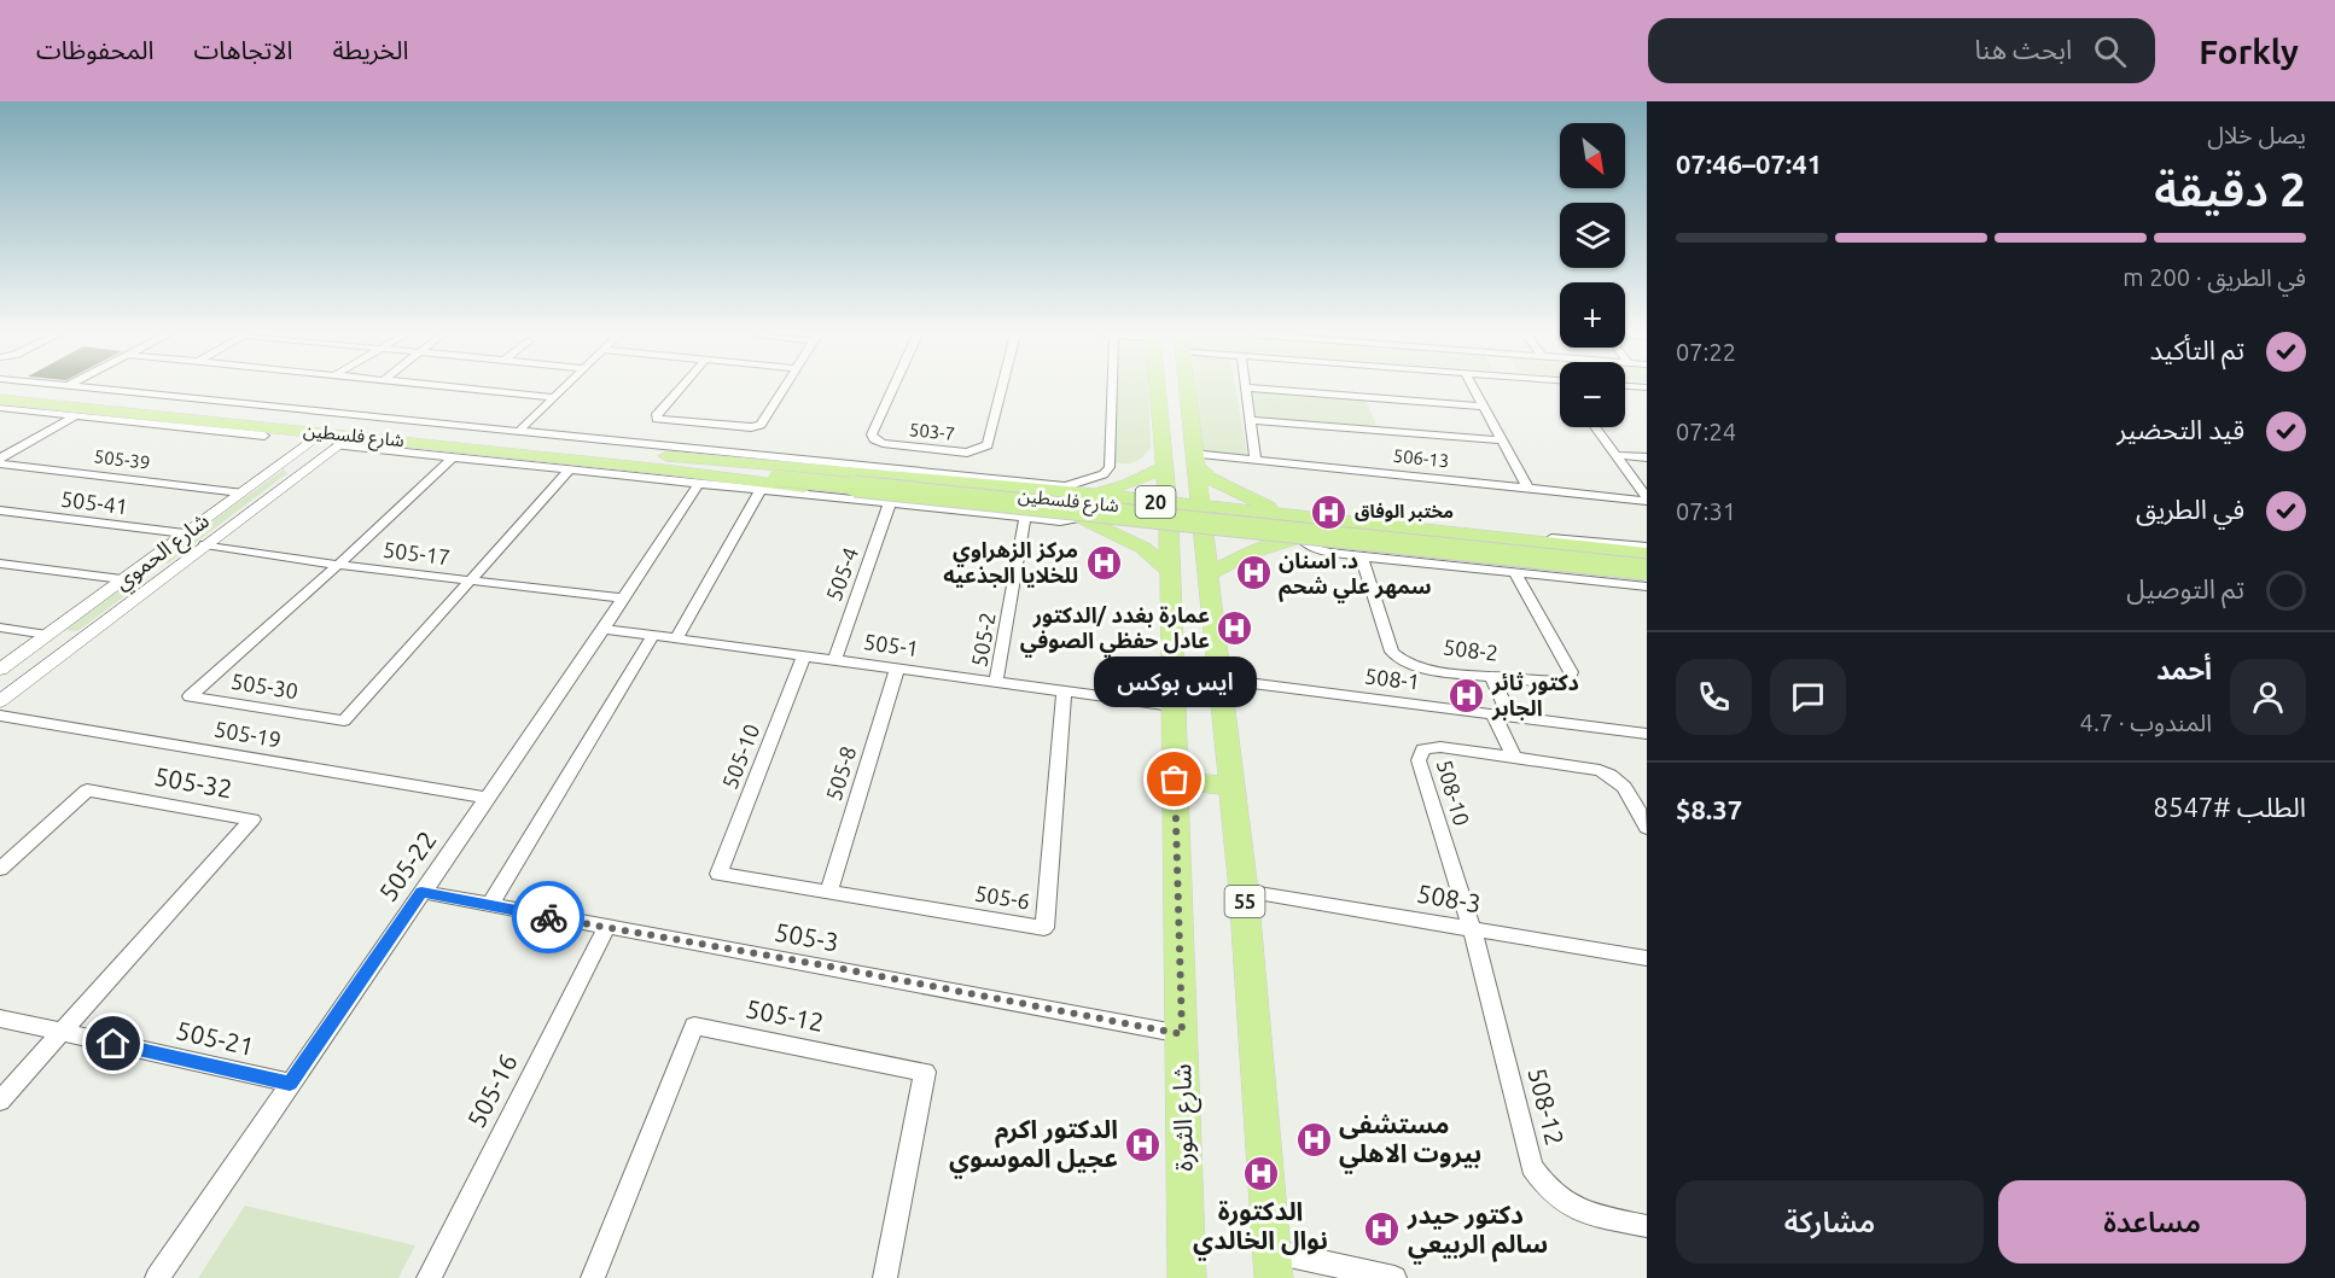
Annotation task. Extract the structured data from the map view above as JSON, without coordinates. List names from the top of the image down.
{
  "streets": {
    "main road": [
      "شارع فلسطين",
      "20",
      "55",
      "شارع الثورة"
    ],
    "street": [
      "503-7",
      "506-13",
      "505-39",
      "505-41",
      "شارع الحموي",
      "505-17",
      "505-4",
      "505-2",
      "505-1",
      "508-2",
      "508-1",
      "505-30",
      "505-19",
      "505-10",
      "505-8",
      "505-32",
      "508-10",
      "505-22",
      "505-6",
      "508-3",
      "505-3",
      "505-12",
      "505-21",
      "505-16",
      "508-12"
    ]
  },
  "crossings": [
    ["شارع فلسطين", "شارع الحموي"],
    ["شارع فلسطين", "55"],
    ["شارع فلسطين", "شارع الثورة"],
    ["506-13", "55"],
    ["505-39", "شارع الحموي"],
    ["505-41", "شارع الحموي"],
    ["شارع الحموي", "505-17"],
    ["505-17", "505-30"],
    ["505-17", "505-22"],
    ["505-4", "505-1"],
    ["505-2", "505-1"],
    ["505-1", "505-10"],
    ["505-1", "505-8"],
    ["505-1", "505-22"],
    ["505-1", "505-6"],
    ["505-1", "شارع الثورة"],
    ["508-1", "55"],
    ["505-19", "505-22"],
    ["505-10", "505-6"],
    ["505-8", "505-6"],
    ["505-32", "505-21"],
    ["508-10", "508-3"],
    ["508-10", "508-12"],
    ["505-22", "505-3"],
    ["505-22", "505-21"],
    ["508-3", "55"],
    ["508-3", "508-12"],
    ["505-3", "505-16"],
    ["505-3", "شارع الثورة"]
  ],
  "places": {
    "hospital": [
      "مختبر الوفاق",
      "مركز الزهراوي للخلايا الجذعيه",
      "د. اسنان سمهر علي شحم",
      "عمارة بغدد /الدكتور عادل حفظي الصوفي",
      "دكتور ثائر الجابر",
      "مستشفى بيروت الاهلي",
      "الدكتور اكرم عجيل الموسوي",
      "الدكتورة نوال الخالدي",
      "دكتور حيدر سالم الربيعي"
    ],
    "other": ["ايس بوكس"]
  },
  "north": "bottom right",
  "page": {
    "header": "Forkly",
    "search": "ابحث هنا",
    "nav": ["الخريطة", "الاتجاهات", "المحفوظات"],
    "heading": ["2 دقيقة", "يصل خلال", "07:41–07:46"],
    "panel": [
      "أحمد",
      "المندوب · 4.7",
      "الطلب #8547",
      "$8.37"
    ],
    "map_buttons": ["+", "−"],
    "bar": "في الطريق · 200 m",
    "list": [
      ["تم التأكيد", "07:22"],
      ["قيد التحضير", "07:24"],
      ["في الطريق", "07:31"],
      "تم التوصيل"
    ],
    "bubble": "ايس بوكس",
    "buttons": ["مساعدة", "مشاركة"]
  }
}
